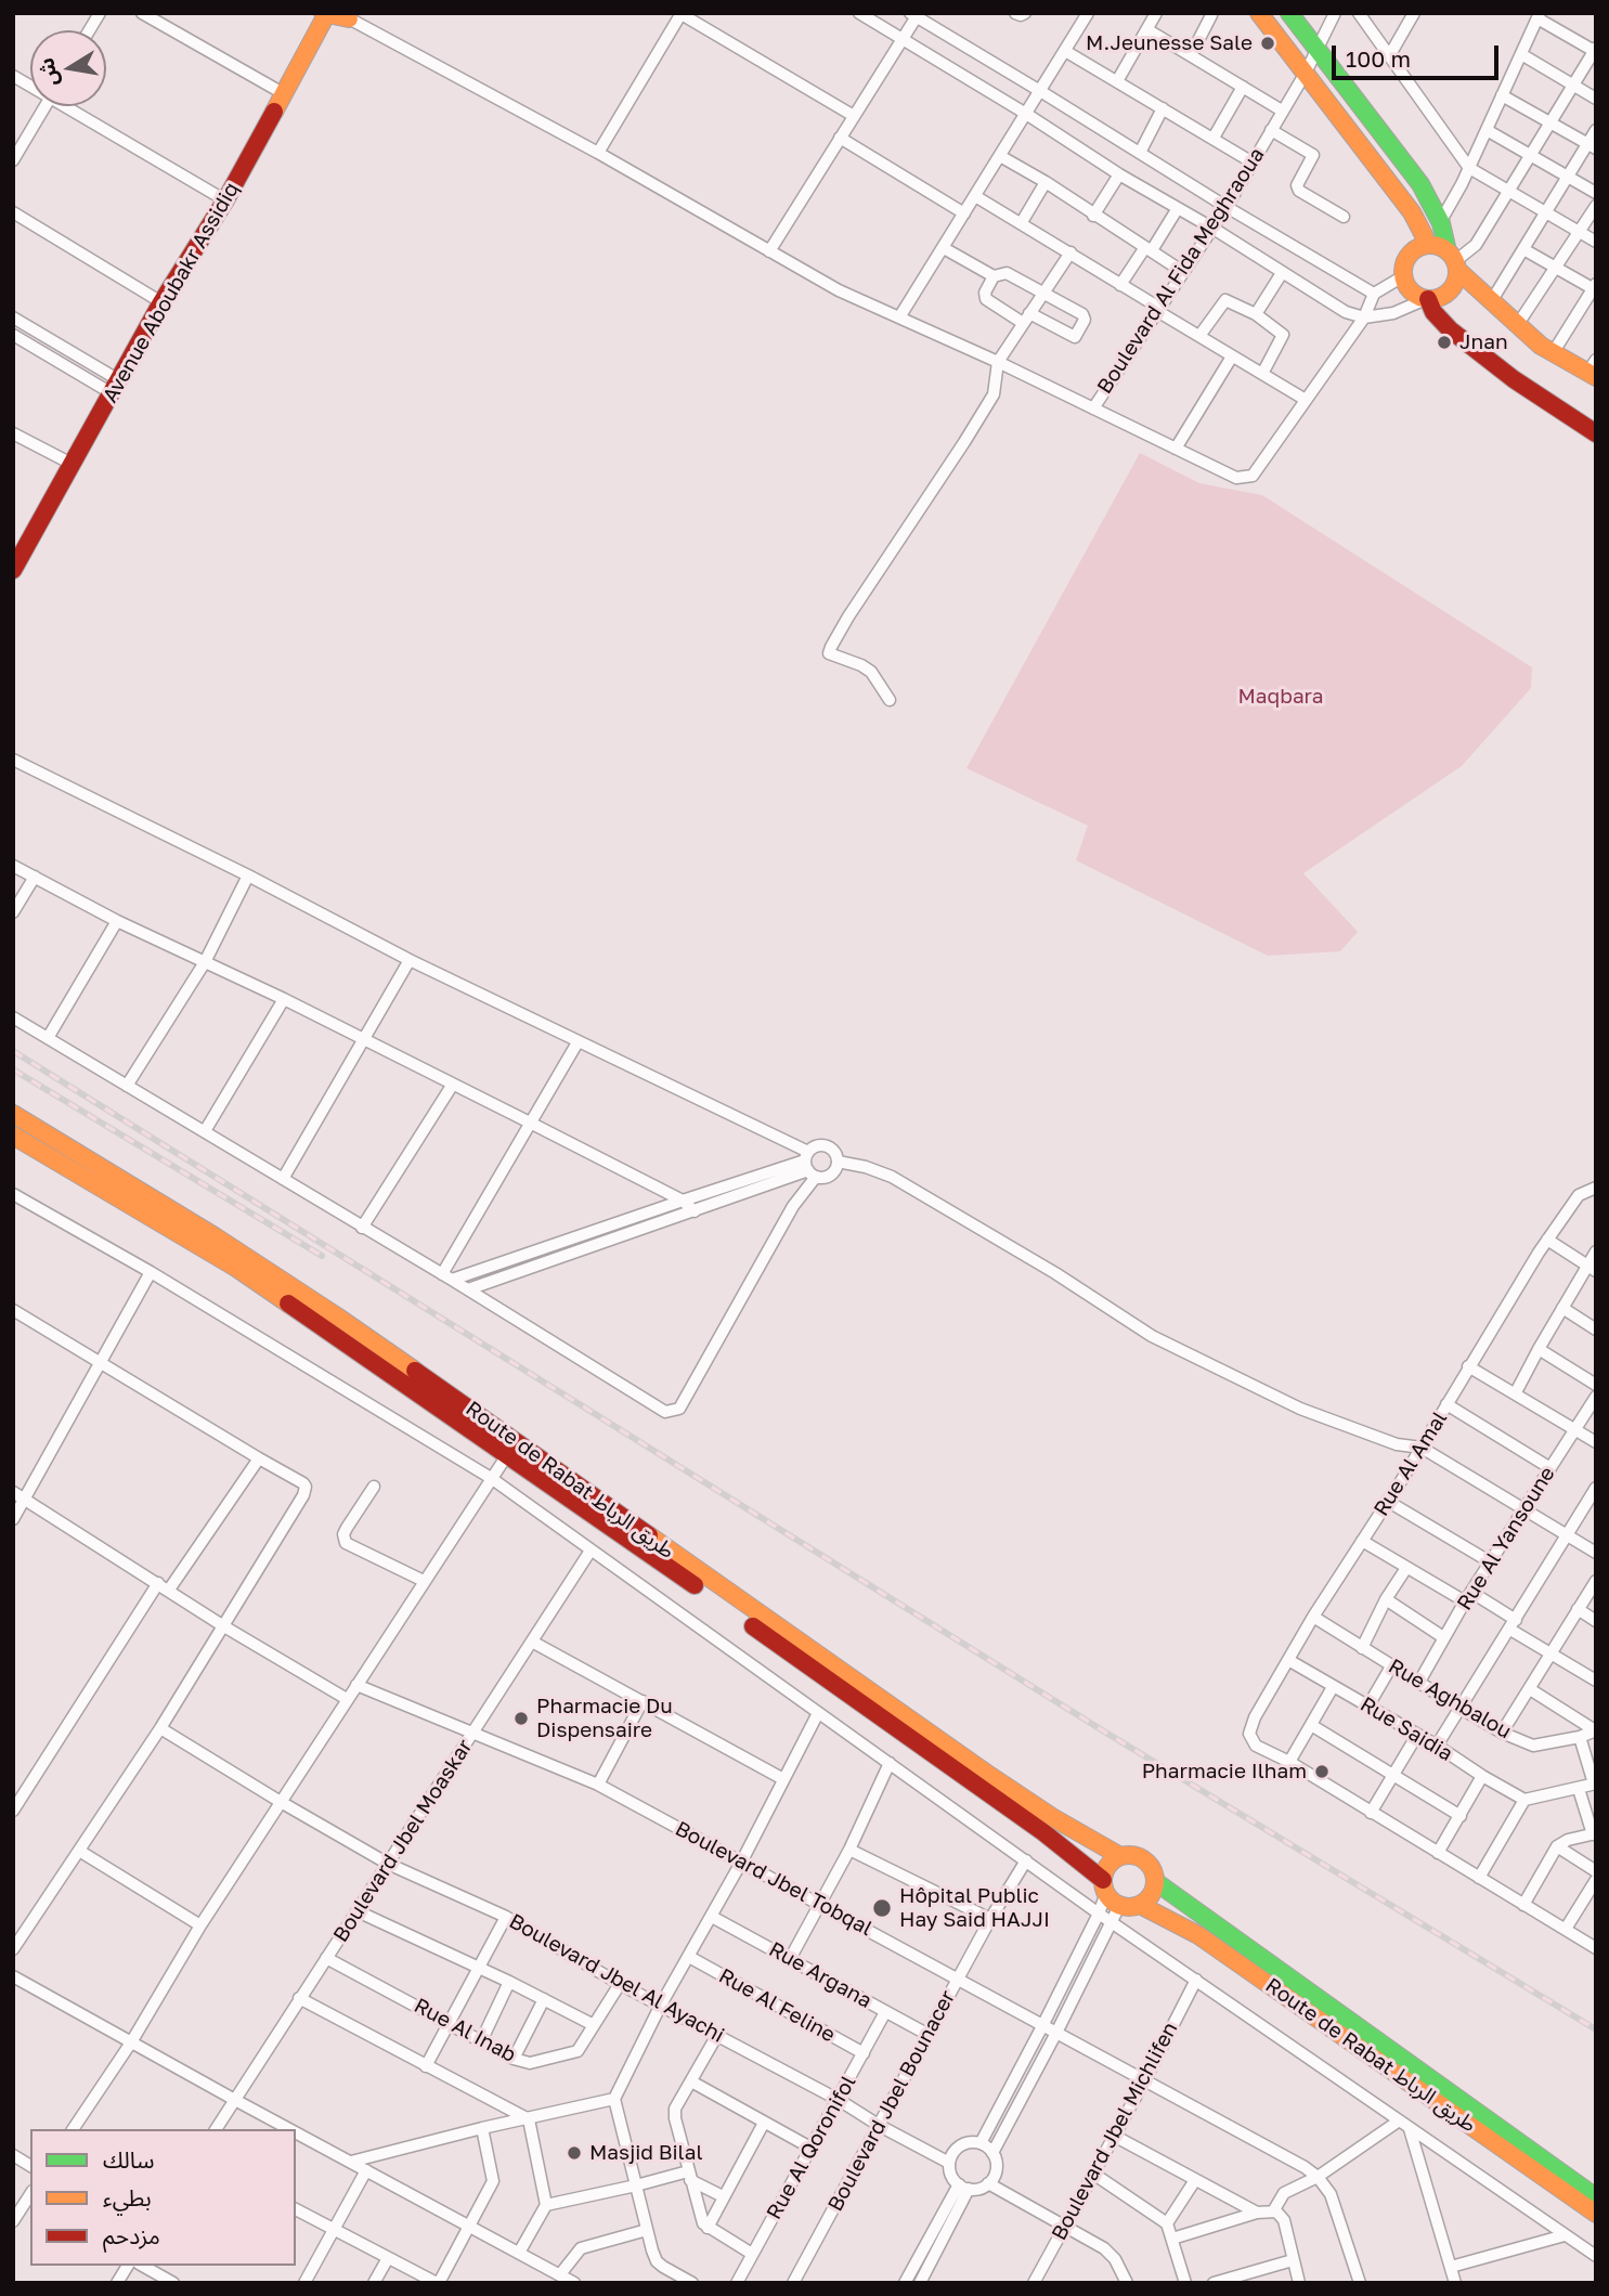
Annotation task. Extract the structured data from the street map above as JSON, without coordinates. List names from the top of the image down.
{
  "streets": {
    "main road": ["Avenue Aboubakr Assidiq", "Route de Rabat طريق الرباط"],
    "street": [
      "Boulevard Al Fida Meghraoua",
      "Rue Al Amal",
      "Rue Al Yansoune",
      "Rue Aghbalou",
      "Rue Saidia",
      "Boulevard Jbel Moaskar",
      "Boulevard Jbel Tobqal",
      "Rue Argana",
      "Boulevard Jbel Al Ayachi",
      "Rue Al Feline",
      "Rue Al Inab",
      "Boulevard Jbel Bounacer",
      "Boulevard Jbel Michlifen",
      "Rue Al Qoronifol"
    ]
  },
  "crossings": [
    ["Rue Al Amal", "Rue Aghbalou"],
    ["Rue Al Amal", "Rue Saidia"],
    ["Rue Al Yansoune", "Rue Aghbalou"],
    ["Boulevard Jbel Moaskar", "Boulevard Jbel Tobqal"],
    ["Boulevard Jbel Moaskar", "Boulevard Jbel Al Ayachi"],
    ["Boulevard Jbel Moaskar", "Rue Al Inab"],
    ["Boulevard Jbel Tobqal", "Boulevard Jbel Bounacer"],
    ["Boulevard Jbel Tobqal", "Boulevard Jbel Michlifen"],
    ["Rue Argana", "Boulevard Jbel Bounacer"],
    ["Rue Argana", "Rue Al Qoronifol"],
    ["Boulevard Jbel Al Ayachi", "Rue Al Inab"],
    ["Boulevard Jbel Al Ayachi", "Boulevard Jbel Bounacer"],
    ["Boulevard Jbel Al Ayachi", "Rue Al Qoronifol"],
    ["Rue Al Feline", "Rue Al Qoronifol"]
  ],
  "parks": ["Maqbara"],
  "places": [
    "M.Jeunesse Sale",
    "Jnan",
    "Pharmacie Du Dispensaire",
    "Pharmacie Ilham",
    "Hôpital Public Hay Said HAJJI",
    "Masjid Bilal"
  ],
  "legend": ["سالك", "بطيء", "مزدحم"],
  "scale_bar": "100 m",
  "north": "left"
}
